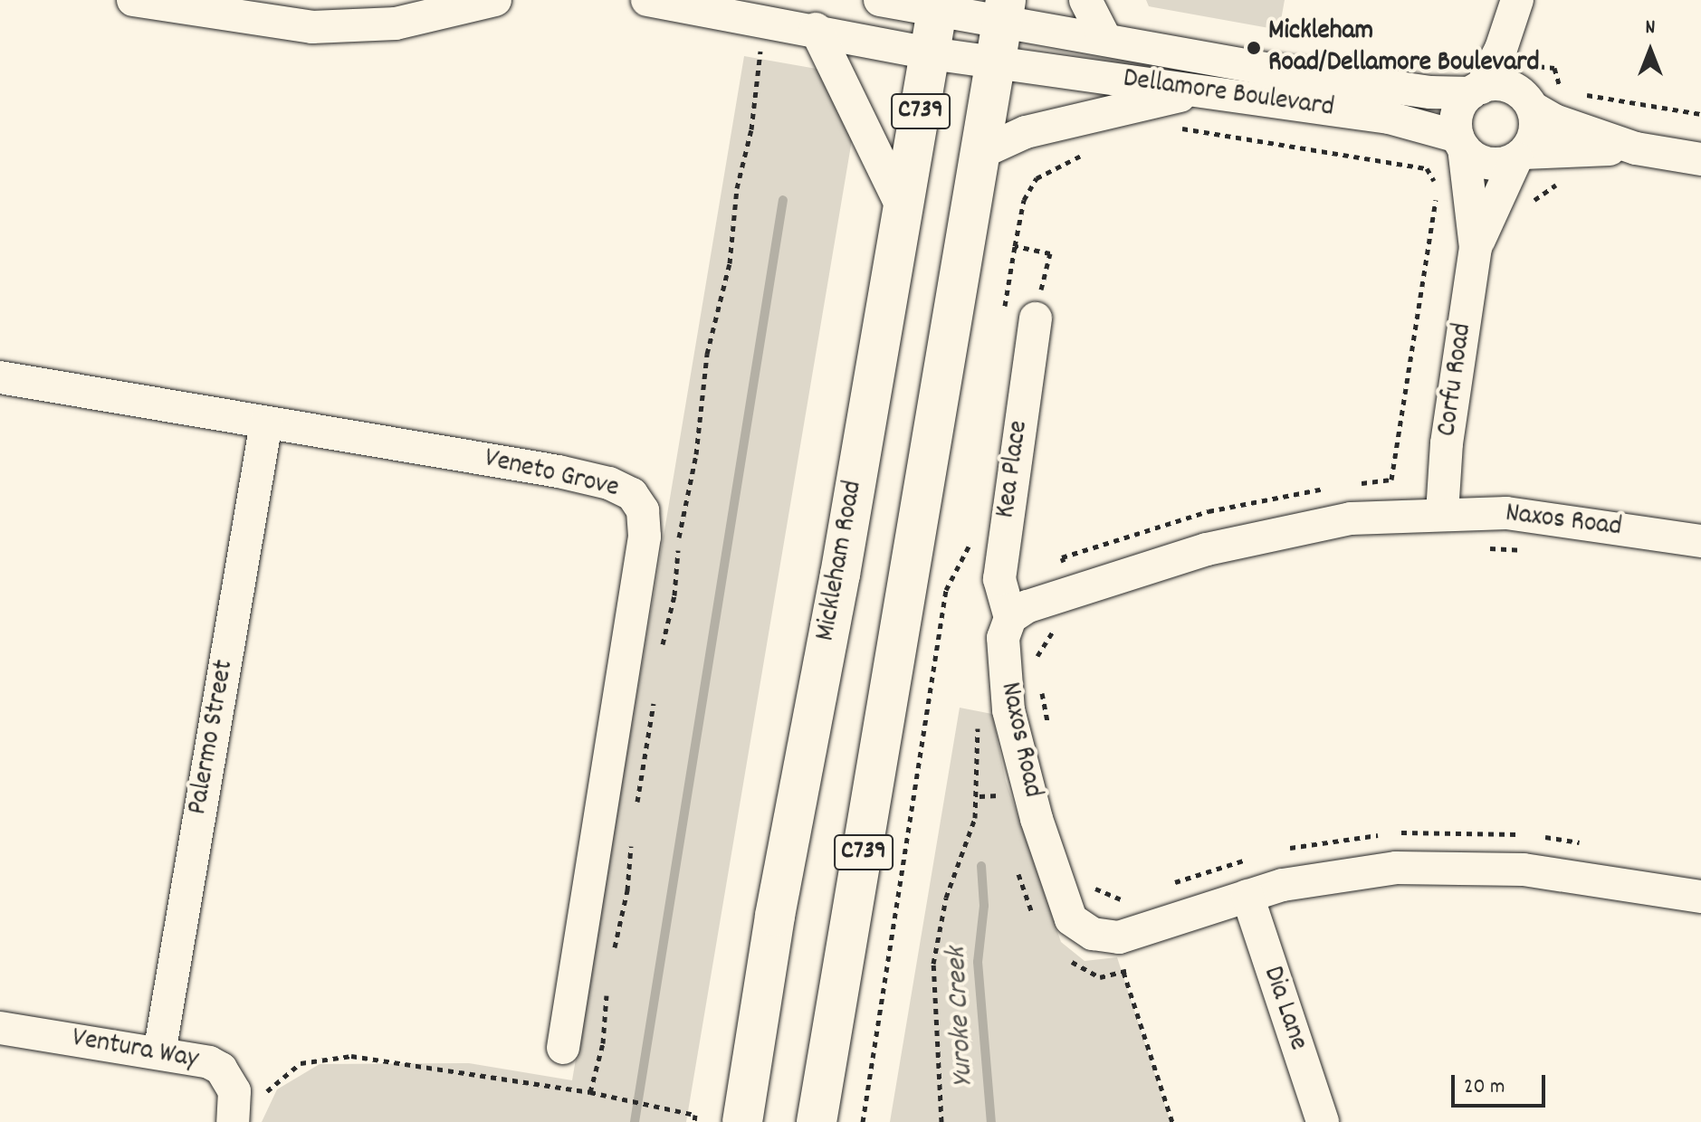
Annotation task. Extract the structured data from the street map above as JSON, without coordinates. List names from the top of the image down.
{
  "streets": {
    "main road": ["C739", "Mickleham Road"],
    "street": [
      "Dellamore Boulevard",
      "Corfu Road",
      "Kea Place",
      "Veneto Grove",
      "Naxos Road",
      "Palermo Street",
      "Dia Lane",
      "Ventura Way"
    ]
  },
  "crossings": [
    ["Dellamore Boulevard", "C739"],
    ["Dellamore Boulevard", "Corfu Road"],
    ["Dellamore Boulevard", "Mickleham Road"],
    ["Corfu Road", "Naxos Road"],
    ["Kea Place", "Naxos Road"],
    ["Veneto Grove", "Palermo Street"],
    ["Naxos Road", "Dia Lane"],
    ["Palermo Street", "Ventura Way"]
  ],
  "water": ["Yuroke Creek"],
  "places": ["Mickleham Road/Dellamore Boulevard"],
  "scale_bar": "20 m",
  "north": "top"
}
